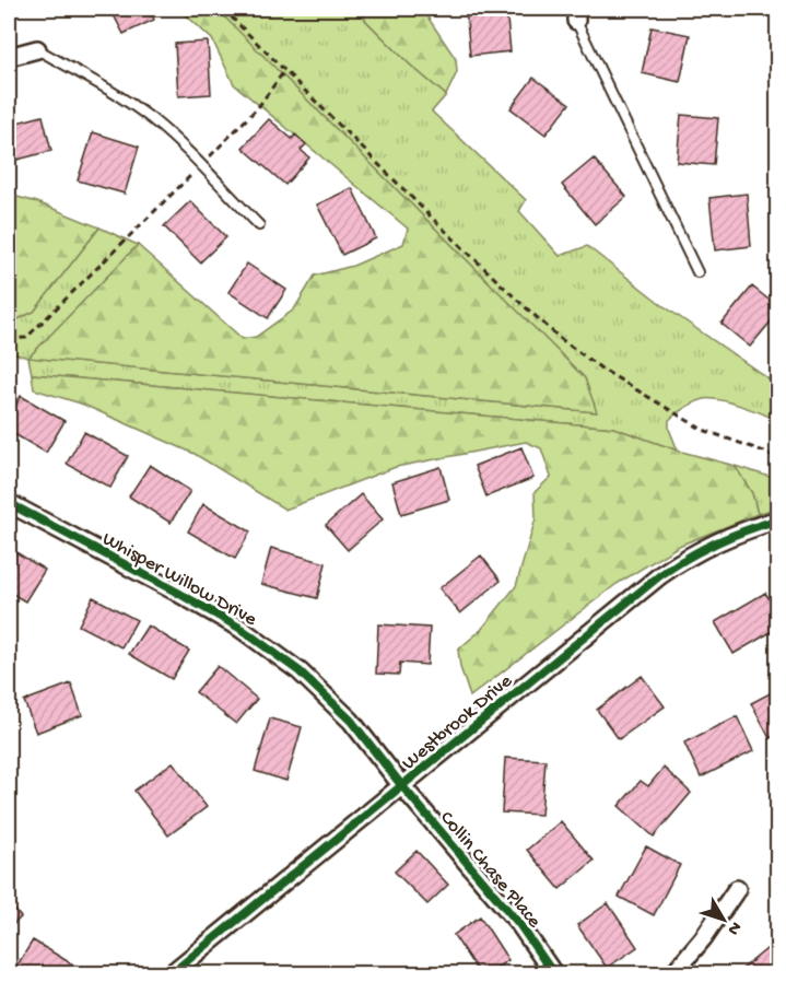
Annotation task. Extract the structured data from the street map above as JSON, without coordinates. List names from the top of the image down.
{
  "streets": {
    "street": ["Whisper Willow Drive", "Westbrook Drive", "Collin Chase Place"]
  },
  "crossings": [
    ["Whisper Willow Drive", "Westbrook Drive"],
    ["Whisper Willow Drive", "Collin Chase Place"],
    ["Westbrook Drive", "Collin Chase Place"]
  ],
  "north": "bottom right"
}
